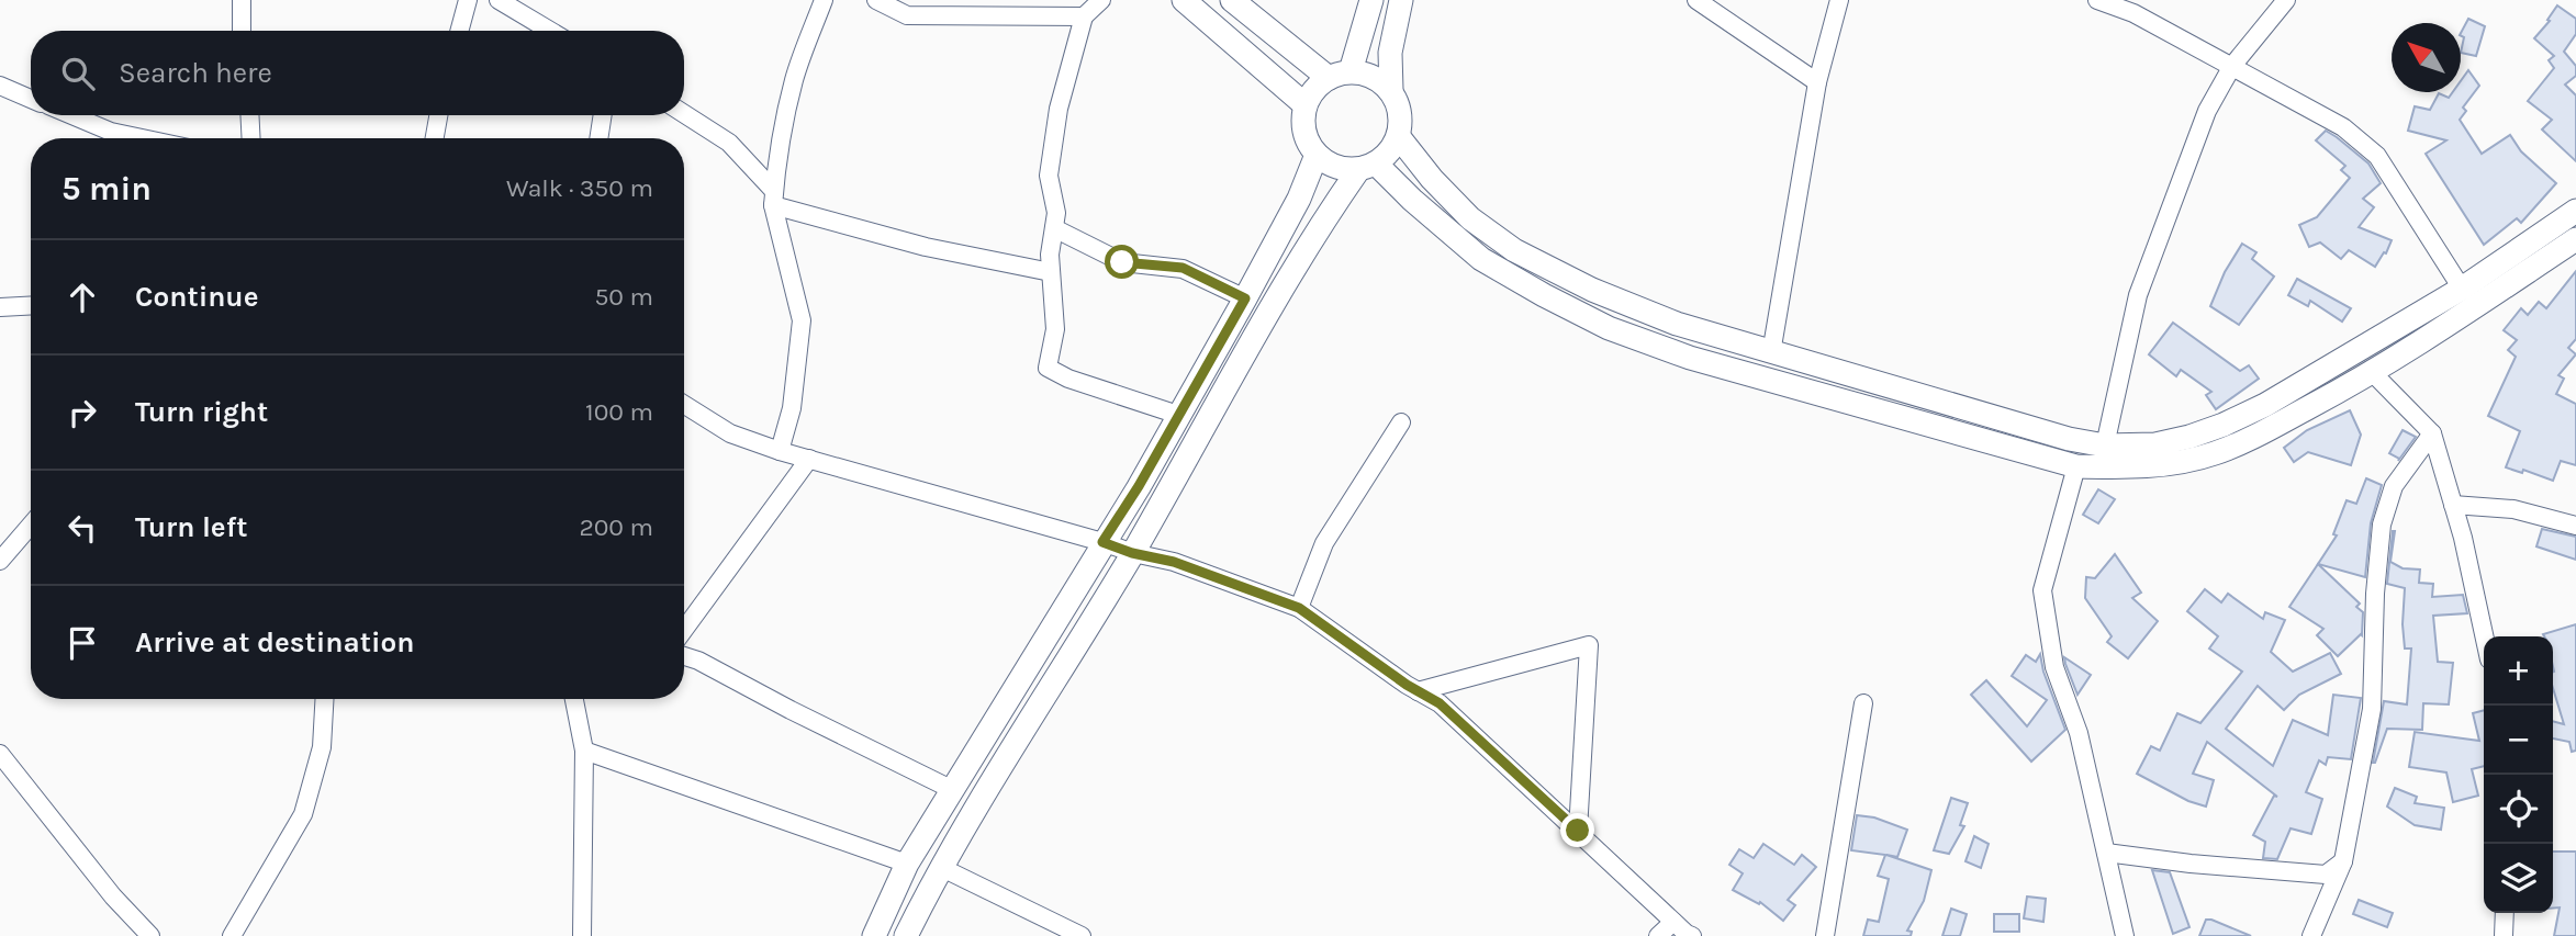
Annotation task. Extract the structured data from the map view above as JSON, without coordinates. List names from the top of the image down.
{
  "north": "top left",
  "page": {
    "search": "Search here",
    "heading": ["5 min", "Walk · 350 m"],
    "list": [
      ["Continue", "50 m"],
      ["Turn right", "100 m"],
      ["Turn left", "200 m"],
      "Arrive at destination"
    ],
    "map_buttons": ["+", "−"]
  }
}
